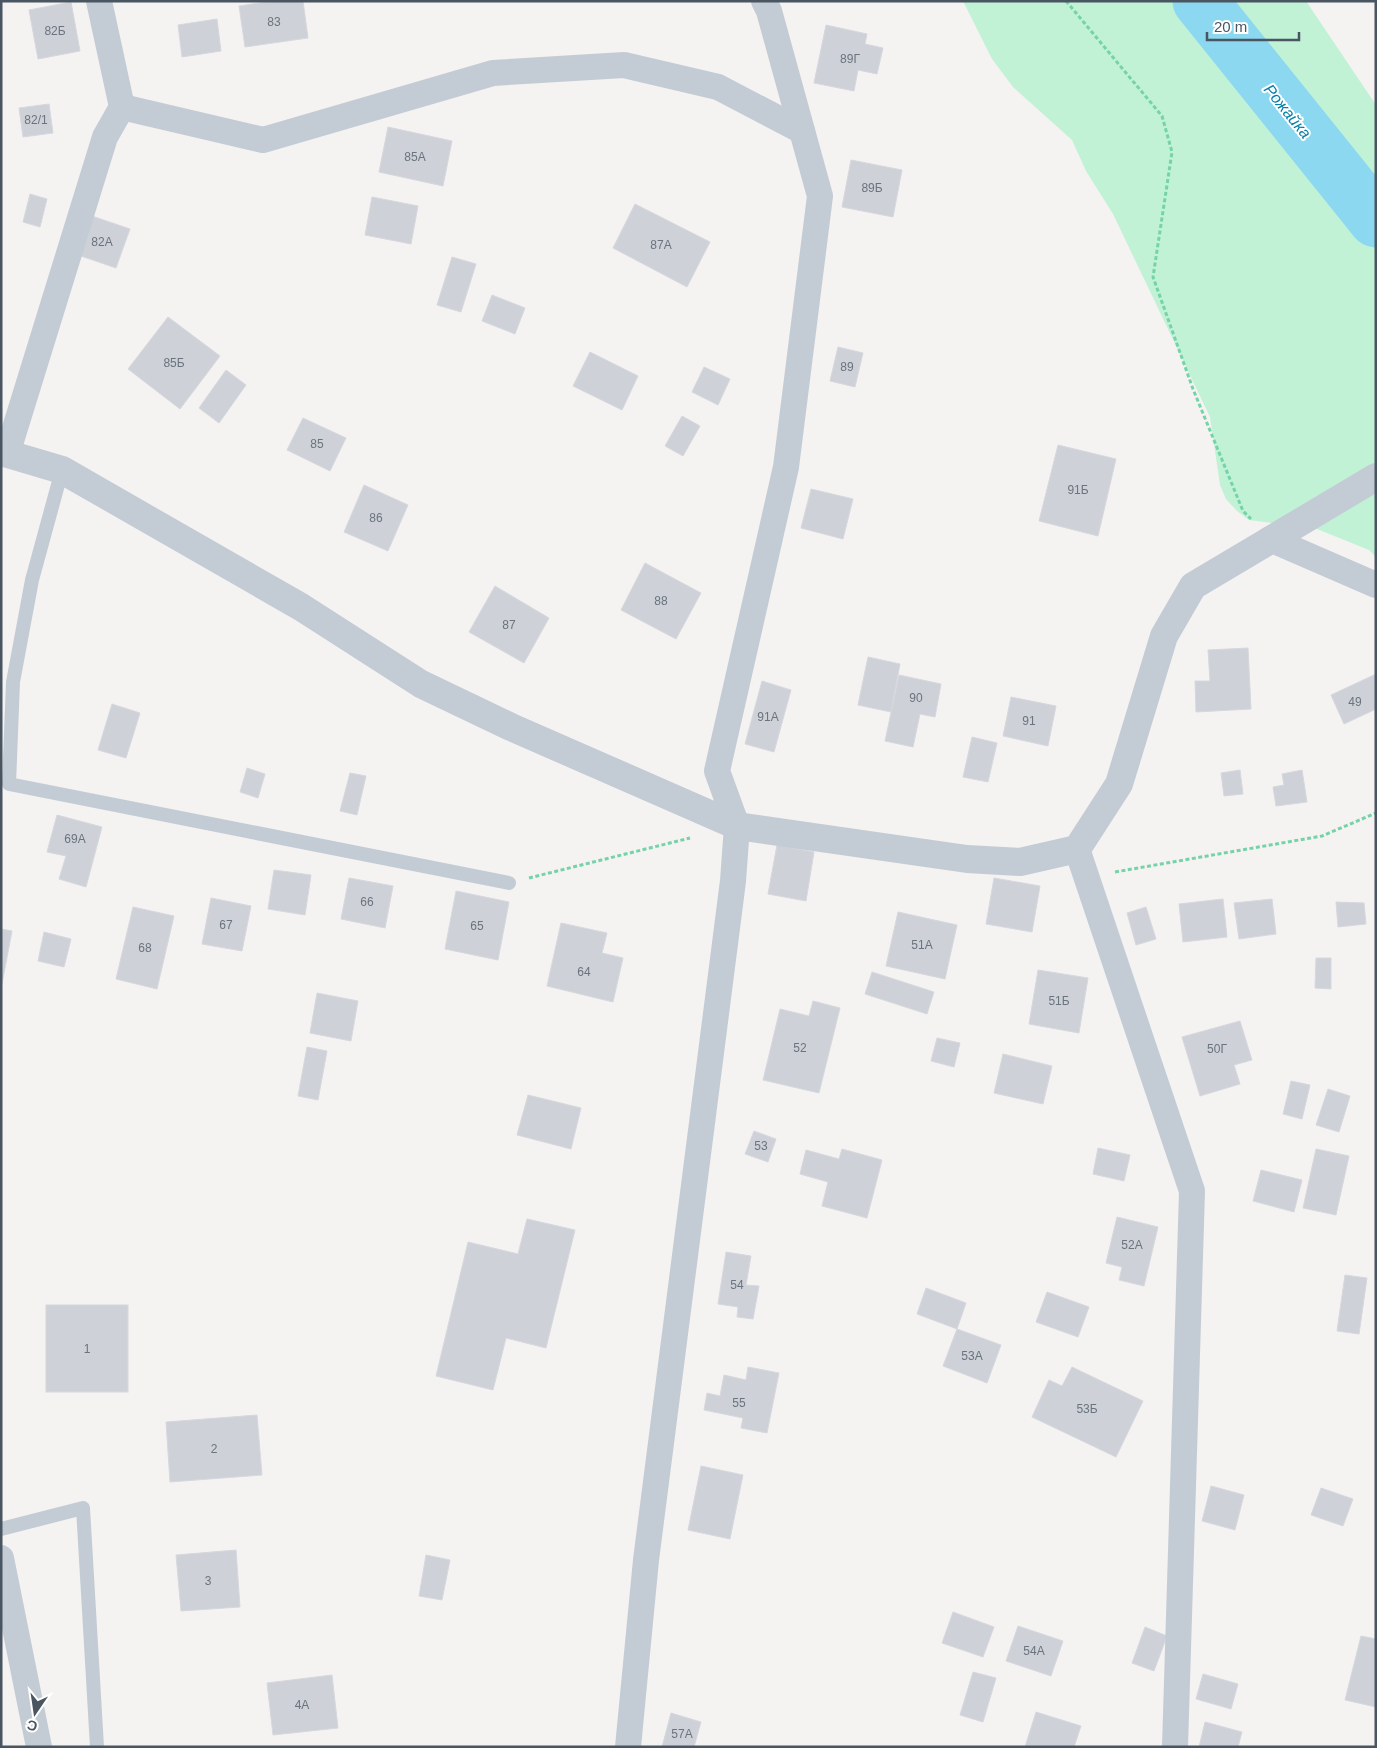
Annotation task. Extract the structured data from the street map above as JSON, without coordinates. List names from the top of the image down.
{
  "water": ["Рожайка"],
  "house_numbers": [
    "83",
    "82Б",
    "89Г",
    "82/1",
    "85А",
    "89Б",
    "82А",
    "87А",
    "85Б",
    "89",
    "85",
    "91Б",
    "86",
    "88",
    "87",
    "90",
    "49",
    "91А",
    "91",
    "69А",
    "66",
    "67",
    "65",
    "51А",
    "68",
    "64",
    "51Б",
    "52",
    "50Г",
    "53",
    "52А",
    "54",
    "1",
    "53А",
    "55",
    "53Б",
    "2",
    "3",
    "54А",
    "4А",
    "57А"
  ],
  "scale_bar": "20 m",
  "north": "bottom"
}
